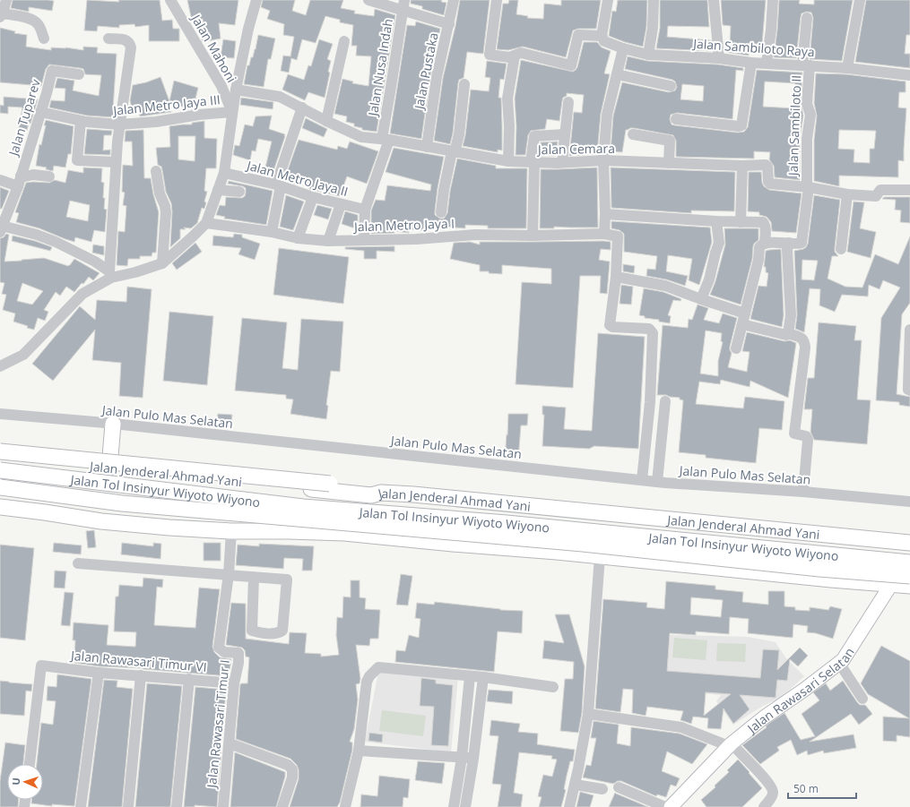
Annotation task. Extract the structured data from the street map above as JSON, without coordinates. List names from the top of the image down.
{
  "streets": {
    "highway": ["Jalan Jenderal Ahmad Yani", "Jalan Tol Insinyur Wiyoto Wiyono"],
    "main road": ["Jalan Rawasari Selatan"],
    "street": [
      "Jalan Sambiloto Raya",
      "Jalan Mahoni",
      "Jalan Nusa Indah",
      "Jalan Pustaka",
      "Jalan Metro Jaya III",
      "Jalan Tuparev",
      "Jalan Sambiloto II",
      "Jalan Cemara",
      "Jalan Metro Jaya II",
      "Jalan Metro Jaya I",
      "Jalan Pulo Mas Selatan",
      "Jalan Rawasari Timur VI",
      "Jalan Rawasari Timur I"
    ]
  },
  "crossings": [
    ["Jalan Sambiloto Raya", "Jalan Sambiloto II"],
    ["Jalan Mahoni", "Jalan Metro Jaya III"],
    ["Jalan Nusa Indah", "Jalan Cemara"],
    ["Jalan Nusa Indah", "Jalan Metro Jaya II"],
    ["Jalan Nusa Indah", "Jalan Metro Jaya I"],
    ["Jalan Pustaka", "Jalan Cemara"],
    ["Jalan Metro Jaya III", "Jalan Tuparev"],
    ["Jalan Sambiloto II", "Jalan Cemara"],
    ["Jalan Rawasari Timur VI", "Jalan Rawasari Timur I"]
  ],
  "scale_bar": "50 m",
  "north": "left"
}
